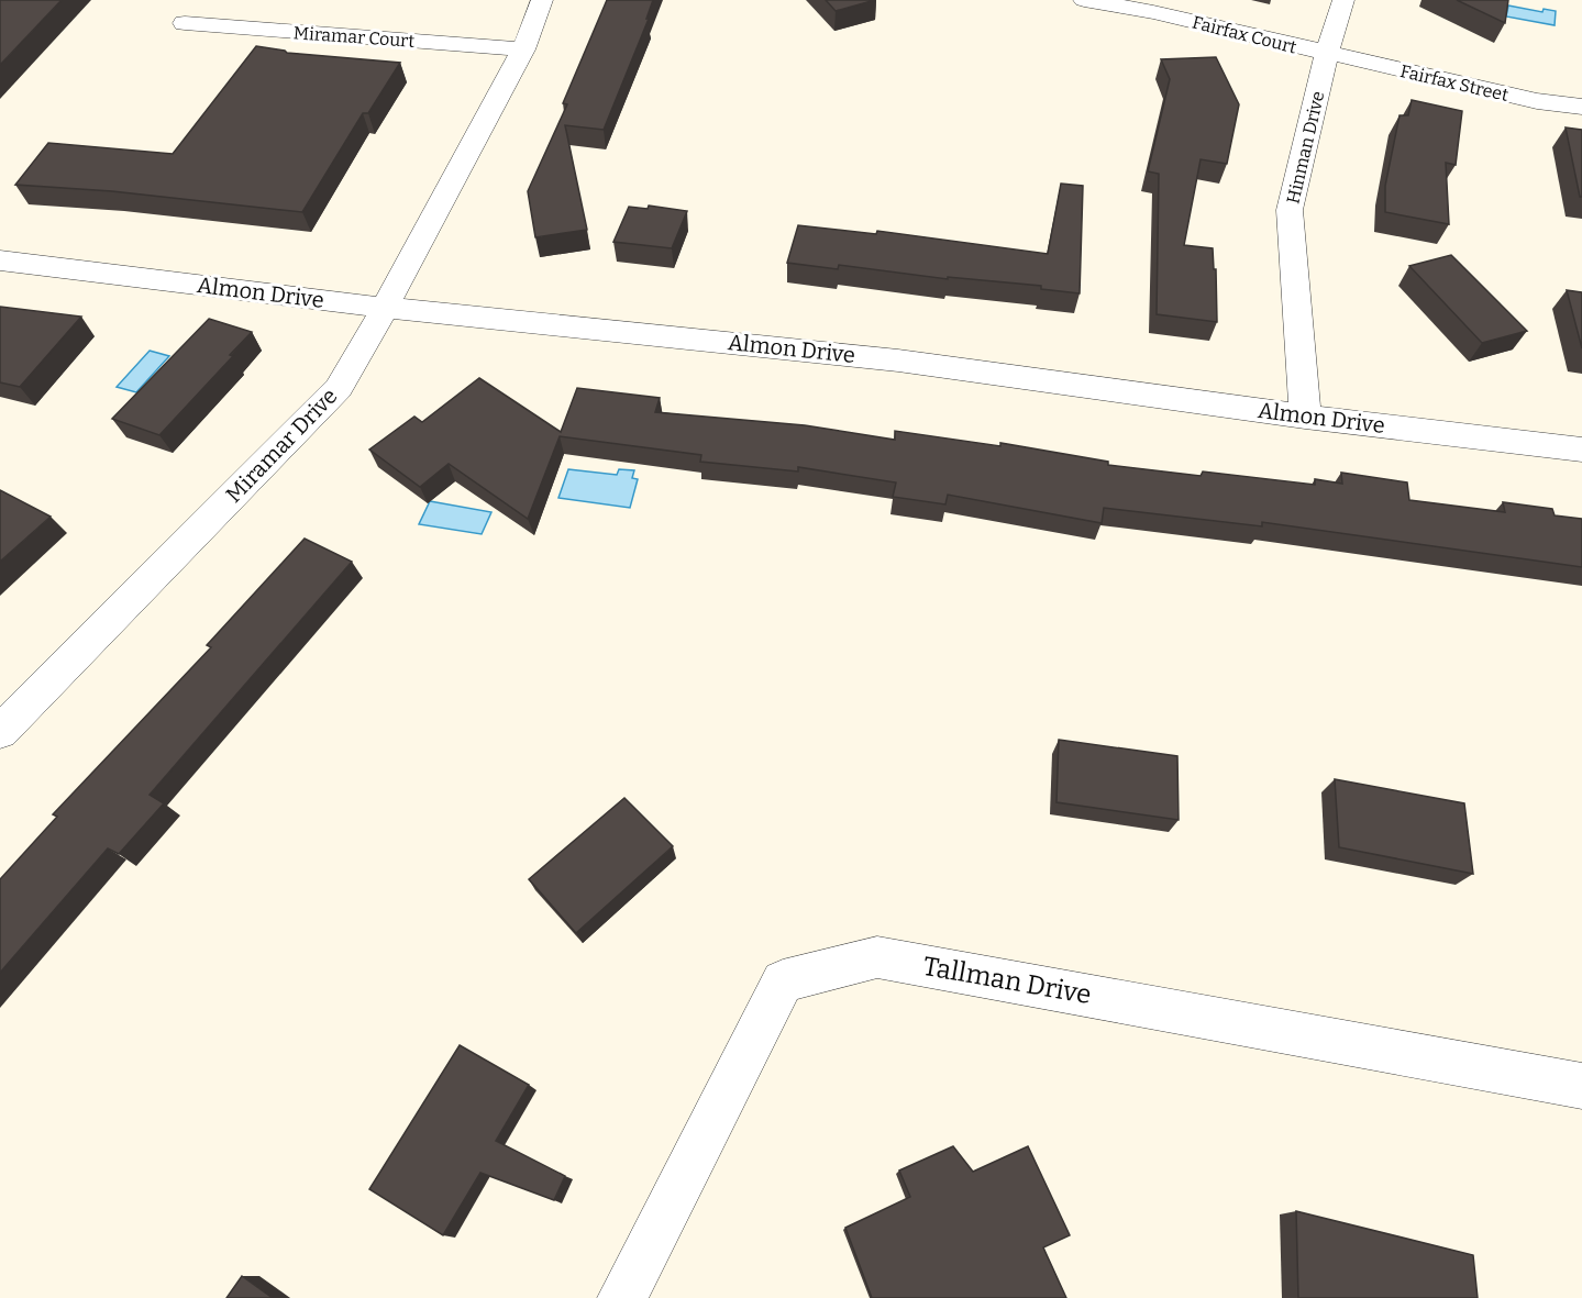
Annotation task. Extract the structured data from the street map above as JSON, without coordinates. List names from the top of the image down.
{
  "streets": {
    "street": [
      "Fairfax Court",
      "Miramar Court",
      "Fairfax Street",
      "Hinman Drive",
      "Almon Drive",
      "Miramar Drive",
      "Tallman Drive"
    ]
  },
  "crossings": [
    ["Fairfax Court", "Fairfax Street"],
    ["Fairfax Court", "Hinman Drive"],
    ["Miramar Court", "Miramar Drive"],
    ["Fairfax Street", "Hinman Drive"],
    ["Hinman Drive", "Almon Drive"],
    ["Almon Drive", "Miramar Drive"]
  ]
}
